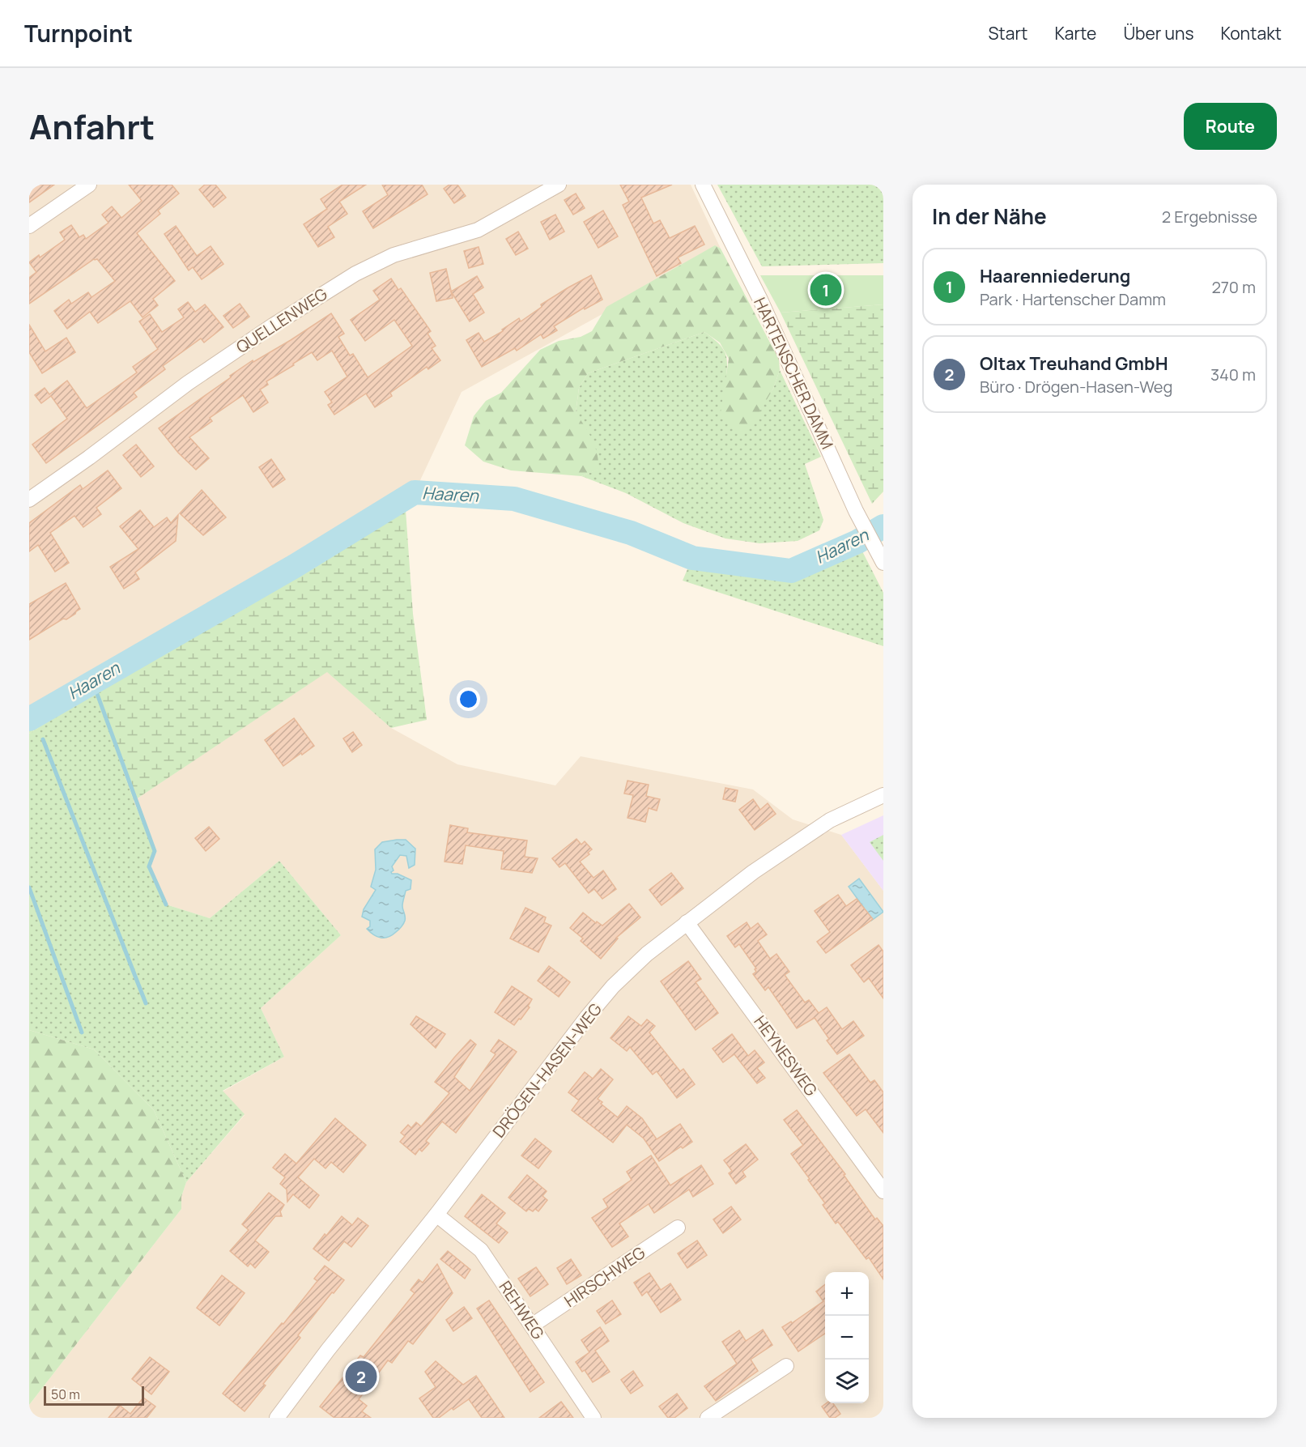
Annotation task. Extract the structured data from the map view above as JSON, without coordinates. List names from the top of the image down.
{
  "streets": {
    "street": [
      "QUELLENWEG",
      "HARTENSCHER DAMM",
      "HEYNESWEG",
      "DRÖGEN-HASEN-WEG",
      "HIRSCHWEG",
      "REHWEG"
    ]
  },
  "crossings": [
    ["HEYNESWEG", "DRÖGEN-HASEN-WEG"],
    ["DRÖGEN-HASEN-WEG", "REHWEG"],
    ["HIRSCHWEG", "REHWEG"]
  ],
  "water": ["Haaren"],
  "scale_bar": "50 m",
  "page": {
    "header": "Turnpoint",
    "nav": [
      "Start",
      "Karte",
      "Über uns",
      "Kontakt"
    ],
    "title": "Anfahrt",
    "buttons": "Route",
    "heading": ["In der Nähe", "2 Ergebnisse"],
    "list": [
      {
        "mark": "1",
        "name": "Haarenniederung",
        "note": "Park · Hartenscher Damm",
        "value": "270 m"
      },
      {
        "mark": "2",
        "name": "Oltax Treuhand GmbH",
        "note": "Büro · Drögen-Hasen-Weg",
        "value": "340 m"
      }
    ],
    "pins": ["1", "2"],
    "map_buttons": ["+", "−"],
    "scale": "50 m"
  }
}
